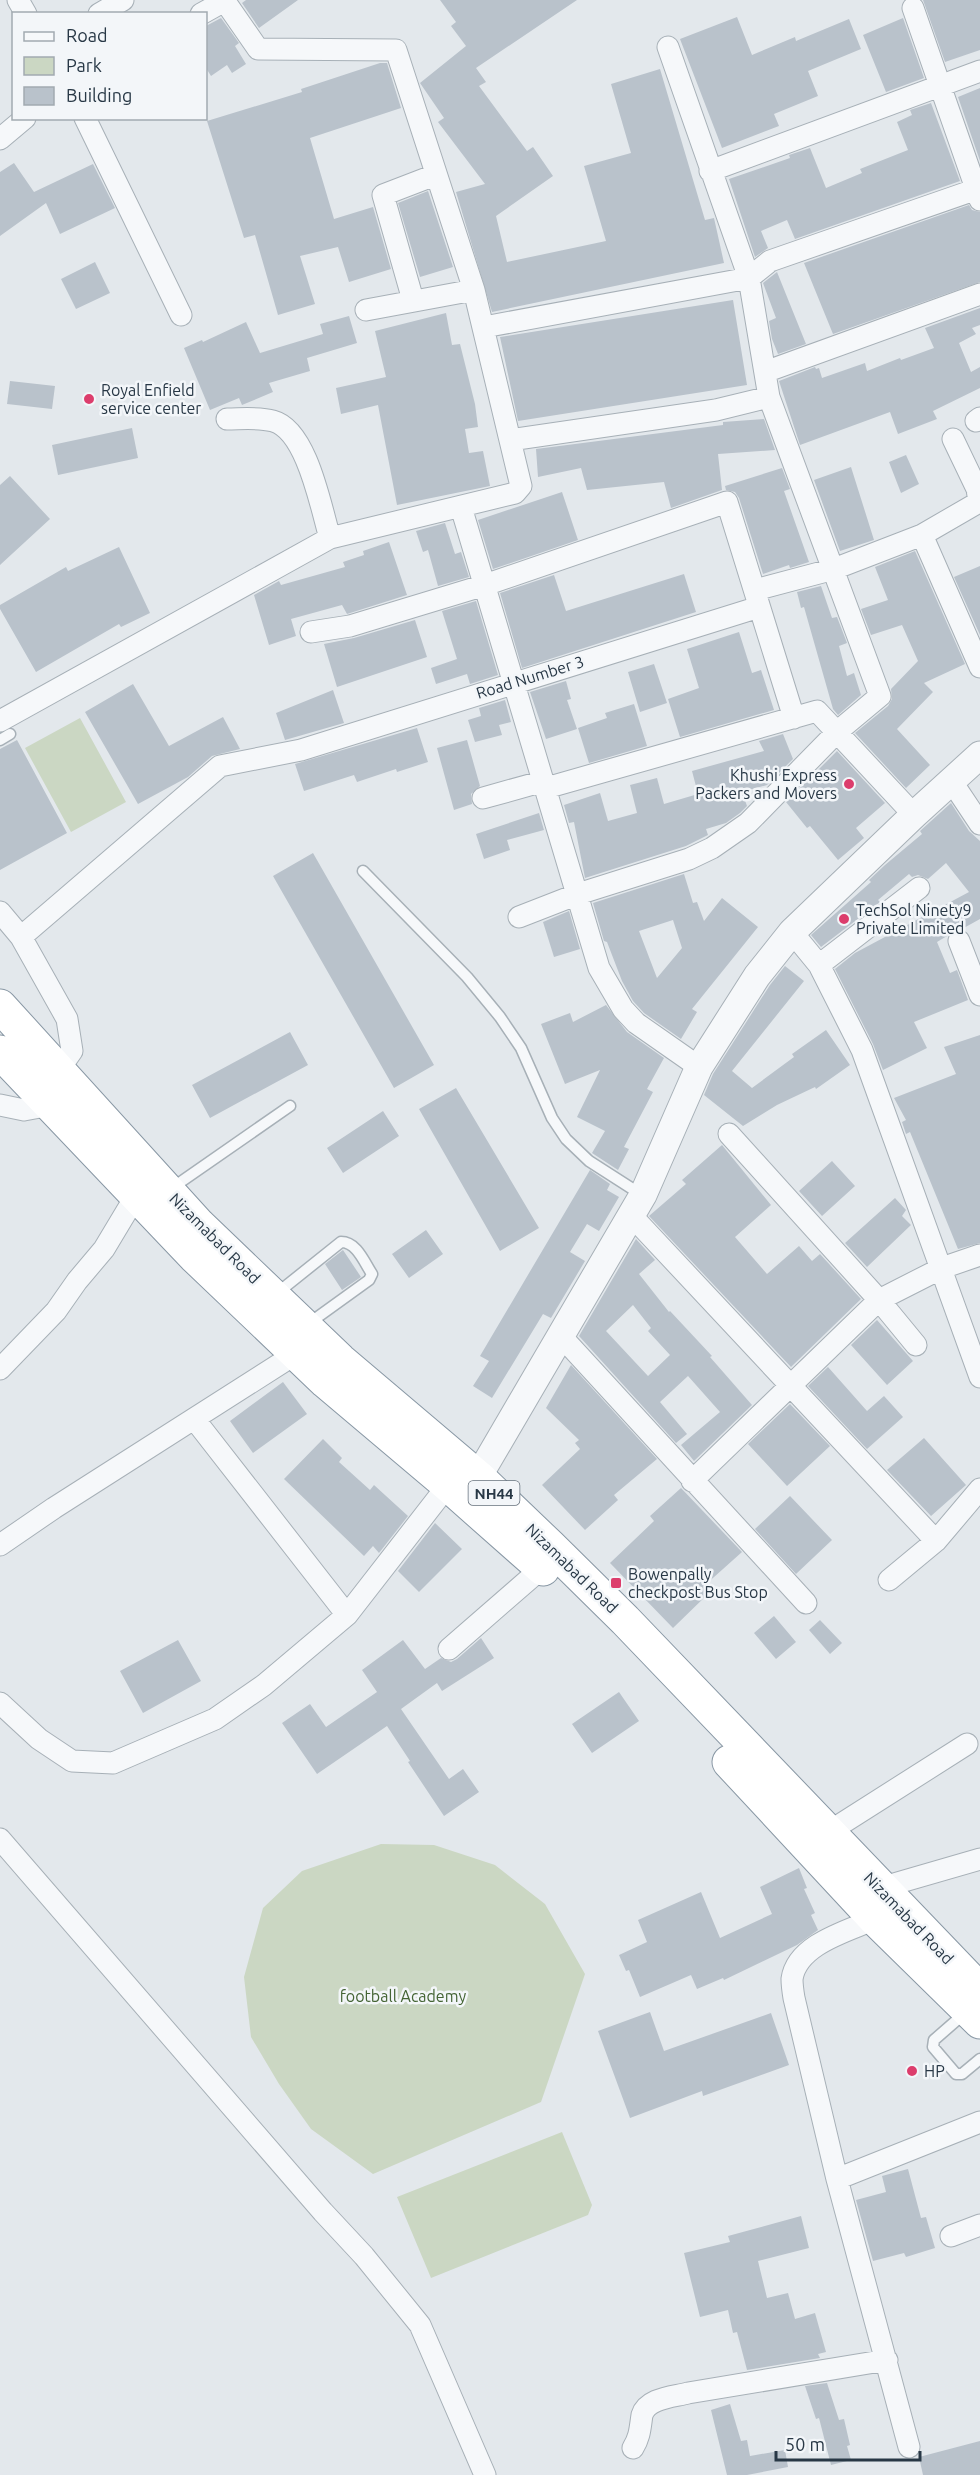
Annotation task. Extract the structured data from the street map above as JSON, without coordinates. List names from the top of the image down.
{
  "streets": {
    "highway": ["Nizamabad Road", "NH44"],
    "street": ["Road Number 3"]
  },
  "parks": ["football Academy"],
  "places": {
    "other": [
      "Royal Enfield service center",
      "Khushi Express Packers and Movers",
      "TechSol Ninety9 Private Limited",
      "HP"
    ],
    "transit": ["Bowenpally checkpost Bus Stop"]
  },
  "legend": ["Road", "Park", "Building"],
  "scale_bar": "50 m"
}
